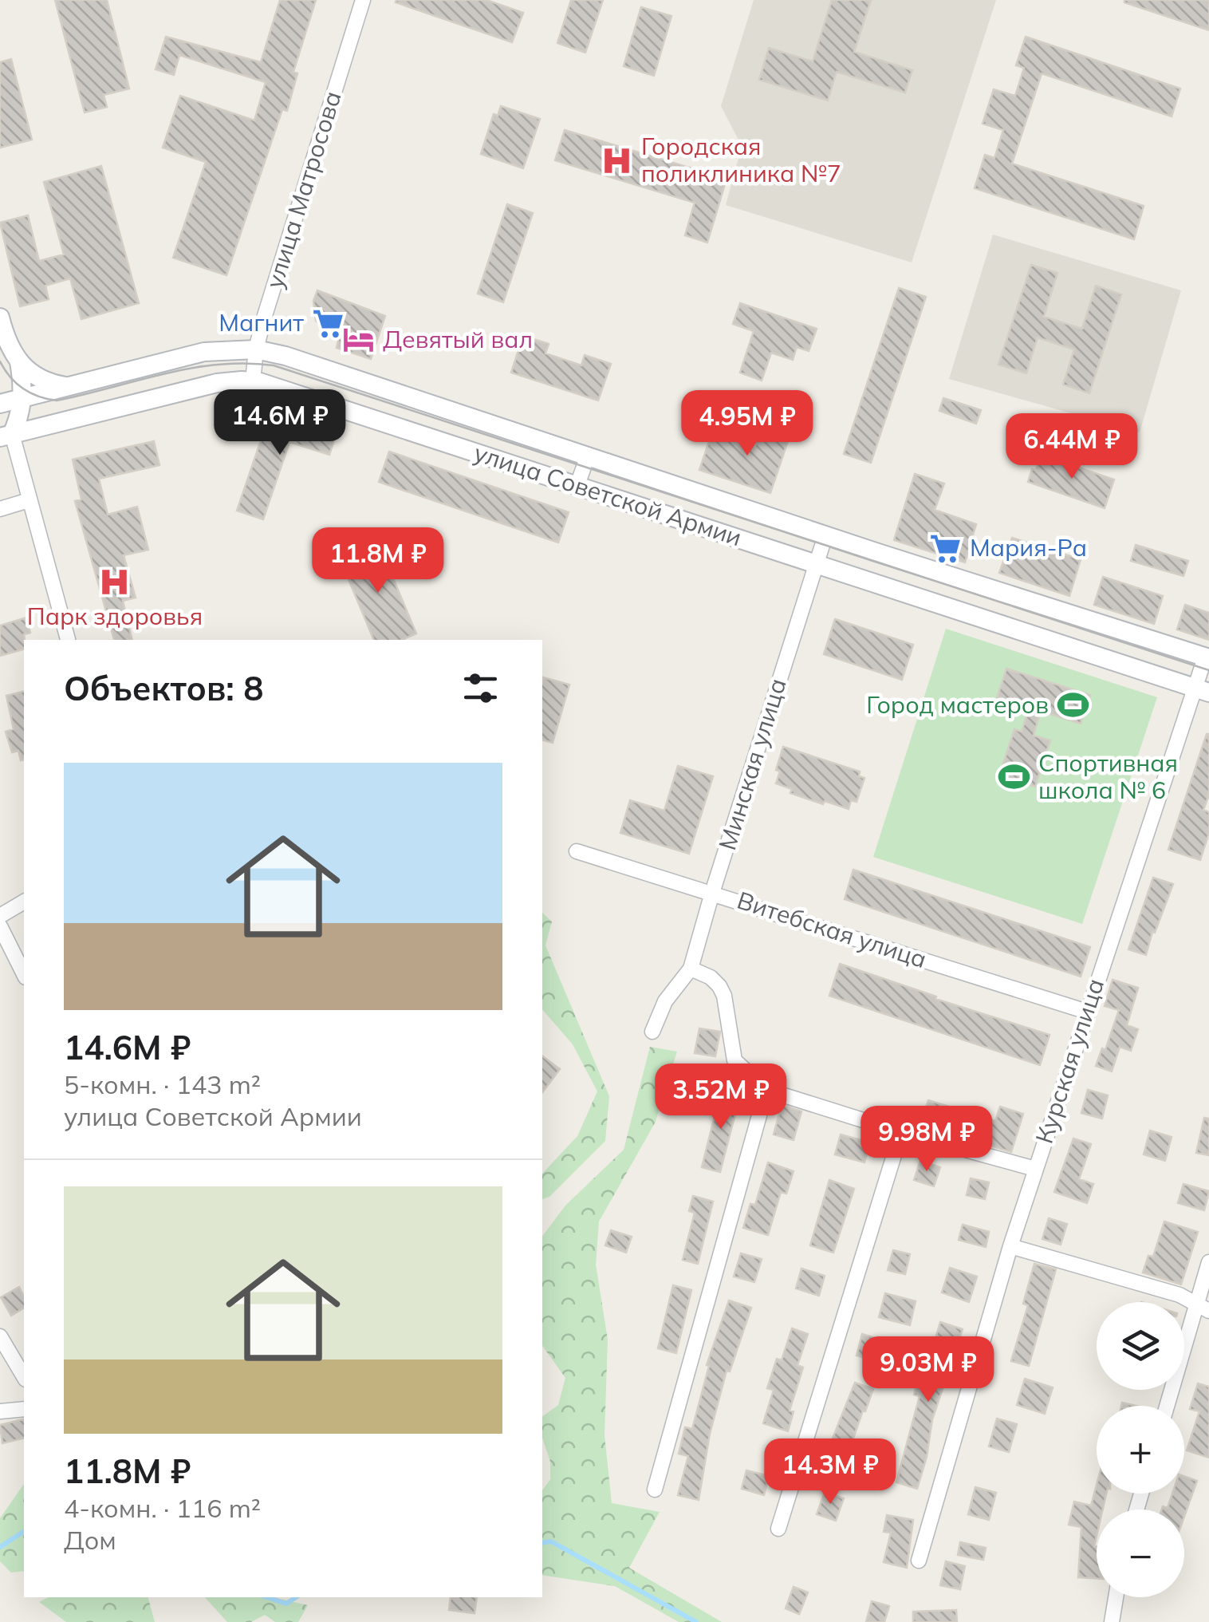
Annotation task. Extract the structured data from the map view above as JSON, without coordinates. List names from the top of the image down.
{
  "streets": {
    "main road": ["улица Советской Армии"],
    "street": [
      "улица Матросова",
      "Минская улица",
      "Витебская улица",
      "Курская улица"
    ]
  },
  "crossings": [
    ["улица Матросова", "улица Советской Армии"],
    ["улица Советской Армии", "Минская улица"],
    ["улица Советской Армии", "Курская улица"],
    ["Минская улица", "Витебская улица"],
    ["Витебская улица", "Курская улица"]
  ],
  "places": {
    "hospital": ["Городская поликлиника №7", "Парк здоровья"],
    "supermarket": ["Магнит", "Мария-Ра"],
    "hotel": ["Девятый вал"],
    "sports": ["Город мастеров", "Спортивная школа № 6"]
  },
  "page": {
    "price": [
      "14.6M ₽",
      "4.95M ₽",
      "6.44M ₽",
      "11.8M ₽",
      "3.52M ₽",
      "9.98M ₽",
      "9.03M ₽",
      "14.3M ₽"
    ],
    "heading": "Объектов: 8",
    "list": [
      {
        "name": "14.6M ₽",
        "note": "5-комн. · 143 m² · улица Советской Армии"
      },
      {
        "name": "11.8M ₽",
        "note": "4-комн. · 116 m² · Дом"
      }
    ],
    "map_buttons": ["+", "−"]
  }
}
